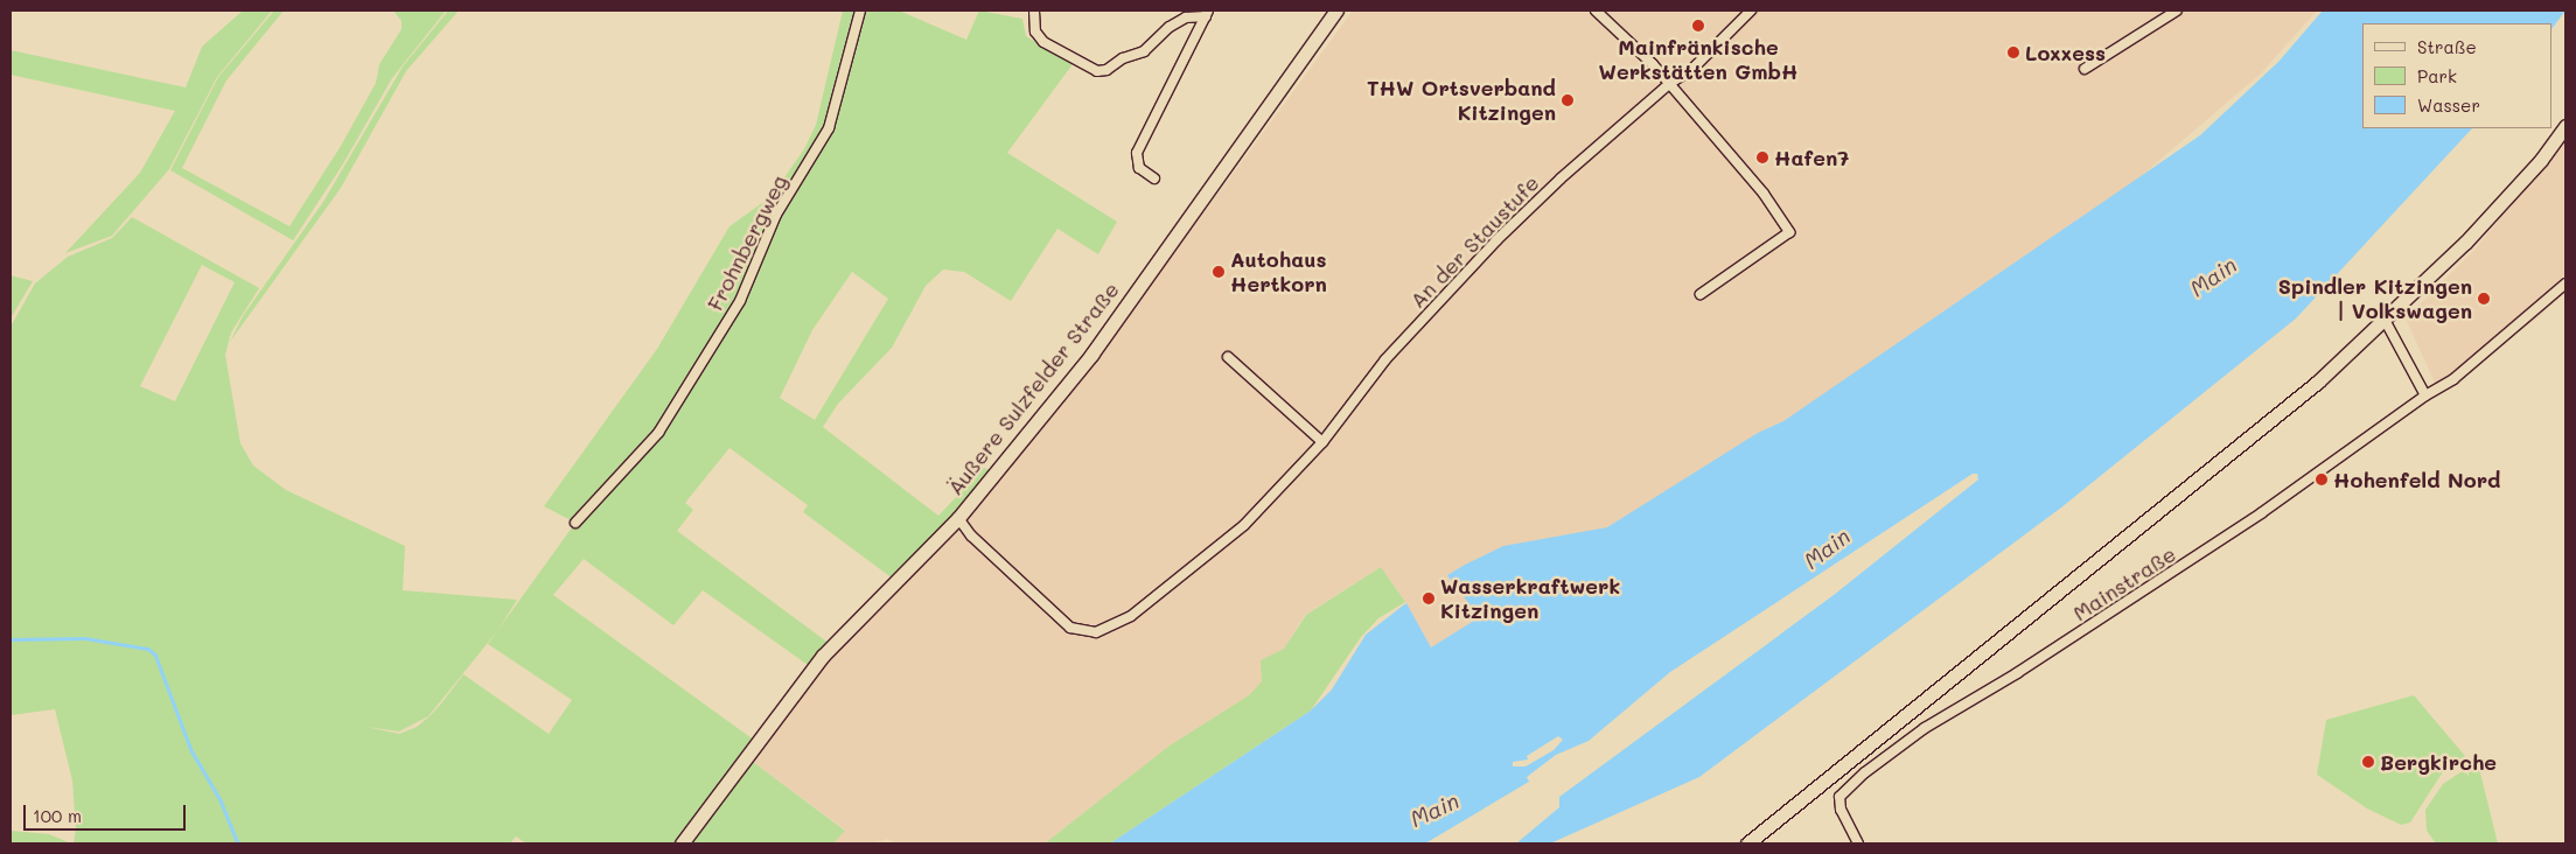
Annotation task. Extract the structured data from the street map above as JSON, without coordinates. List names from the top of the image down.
{
  "streets": {
    "main road": ["Äußere Sulzfelder Straße"],
    "street": ["An der Staustufe", "Frohnbergweg", "Mainstraße"]
  },
  "crossings": [
    ["An der Staustufe", "Äußere Sulzfelder Straße"]
  ],
  "water": ["Main"],
  "places": [
    "Mainfränkische Werkstätten GmbH",
    "Loxxess",
    "THW Ortsverband Kitzingen",
    "Hafen7",
    "Autohaus Hertkorn",
    "Spindler Kitzingen | Volkswagen",
    "Hohenfeld Nord",
    "Wasserkraftwerk Kitzingen",
    "Bergkirche"
  ],
  "legend": ["Straße", "Park", "Wasser"],
  "scale_bar": "100 m"
}
